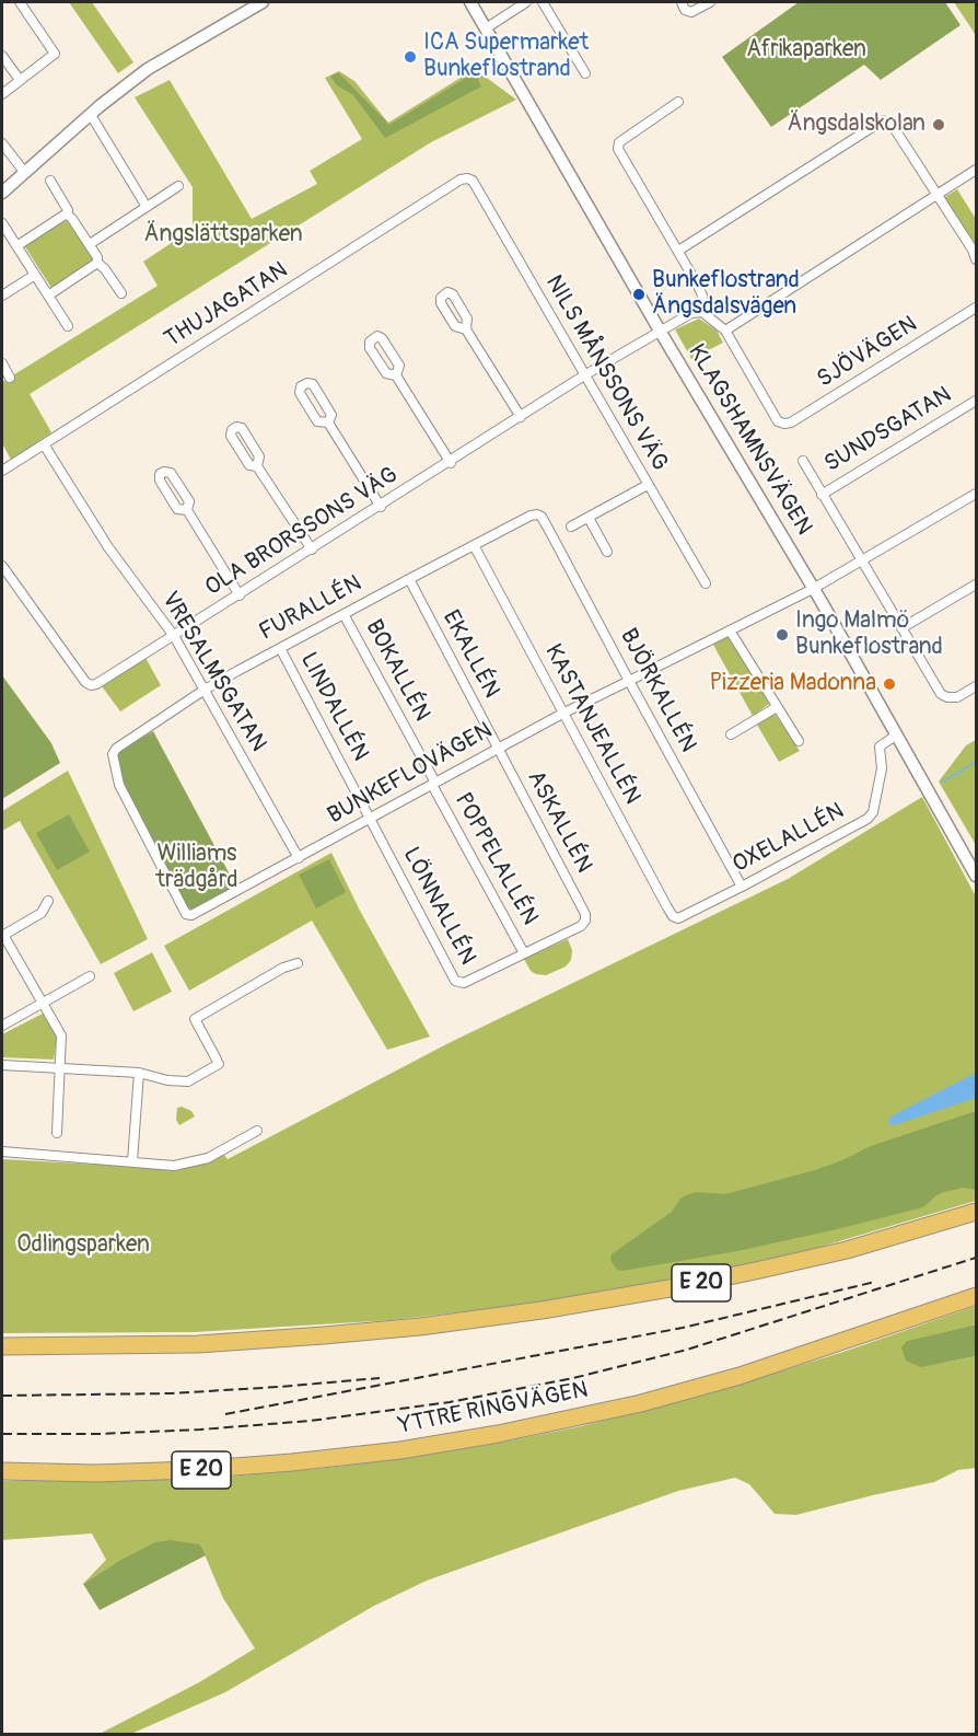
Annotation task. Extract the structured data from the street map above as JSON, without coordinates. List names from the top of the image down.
{
  "streets": {
    "highway": ["E 20", "YTTRE RINGVÄGEN"],
    "street": [
      "THUJAGATAN",
      "SJÖVÄGEN",
      "NILS MÅNSSONS VÄG",
      "SUNDSGATAN",
      "KLAGSHAMNSVÄGEN",
      "OLA BRORSSONS VÄG",
      "FURALLÉN",
      "EKALLÉN",
      "BOKALLÉN",
      "VRESALMSGATAN",
      "BJÖRKALLÉN",
      "LINDALLÉN",
      "KASTANJEALLÉN",
      "BUNKEFLOVÄGEN",
      "ASKALLÉN",
      "OXELALLÉN",
      "POPPELALLÉN",
      "LÖNNALLÉN"
    ]
  },
  "crossings": [
    ["THUJAGATAN", "NILS MÅNSSONS VÄG"],
    ["THUJAGATAN", "VRESALMSGATAN"],
    ["NILS MÅNSSONS VÄG", "OLA BRORSSONS VÄG"],
    ["KLAGSHAMNSVÄGEN", "OLA BRORSSONS VÄG"],
    ["KLAGSHAMNSVÄGEN", "BUNKEFLOVÄGEN"],
    ["KLAGSHAMNSVÄGEN", "OXELALLÉN"],
    ["OLA BRORSSONS VÄG", "VRESALMSGATAN"],
    ["FURALLÉN", "EKALLÉN"],
    ["FURALLÉN", "BOKALLÉN"],
    ["FURALLÉN", "VRESALMSGATAN"],
    ["FURALLÉN", "BJÖRKALLÉN"],
    ["FURALLÉN", "LINDALLÉN"],
    ["FURALLÉN", "KASTANJEALLÉN"],
    ["FURALLÉN", "BUNKEFLOVÄGEN"],
    ["EKALLÉN", "BUNKEFLOVÄGEN"],
    ["EKALLÉN", "ASKALLÉN"],
    ["BOKALLÉN", "BUNKEFLOVÄGEN"],
    ["BOKALLÉN", "POPPELALLÉN"],
    ["VRESALMSGATAN", "BUNKEFLOVÄGEN"],
    ["BJÖRKALLÉN", "BUNKEFLOVÄGEN"],
    ["BJÖRKALLÉN", "OXELALLÉN"],
    ["LINDALLÉN", "BUNKEFLOVÄGEN"],
    ["LINDALLÉN", "LÖNNALLÉN"],
    ["KASTANJEALLÉN", "BUNKEFLOVÄGEN"],
    ["KASTANJEALLÉN", "OXELALLÉN"],
    ["BUNKEFLOVÄGEN", "ASKALLÉN"],
    ["BUNKEFLOVÄGEN", "POPPELALLÉN"],
    ["BUNKEFLOVÄGEN", "LÖNNALLÉN"],
    ["ASKALLÉN", "LÖNNALLÉN"],
    ["POPPELALLÉN", "LÖNNALLÉN"]
  ],
  "parks": [
    "Afrikaparken",
    "Ängslättsparken",
    "Williams trädgård",
    "Odlingsparken"
  ],
  "places": [
    "ICA Supermarket Bunkeflostrand",
    "Ängsdalskolan",
    "Bunkeflostrand Ängsdalsvägen",
    "Ingo Malmö Bunkeflostrand",
    "Pizzeria Madonna"
  ]
}
